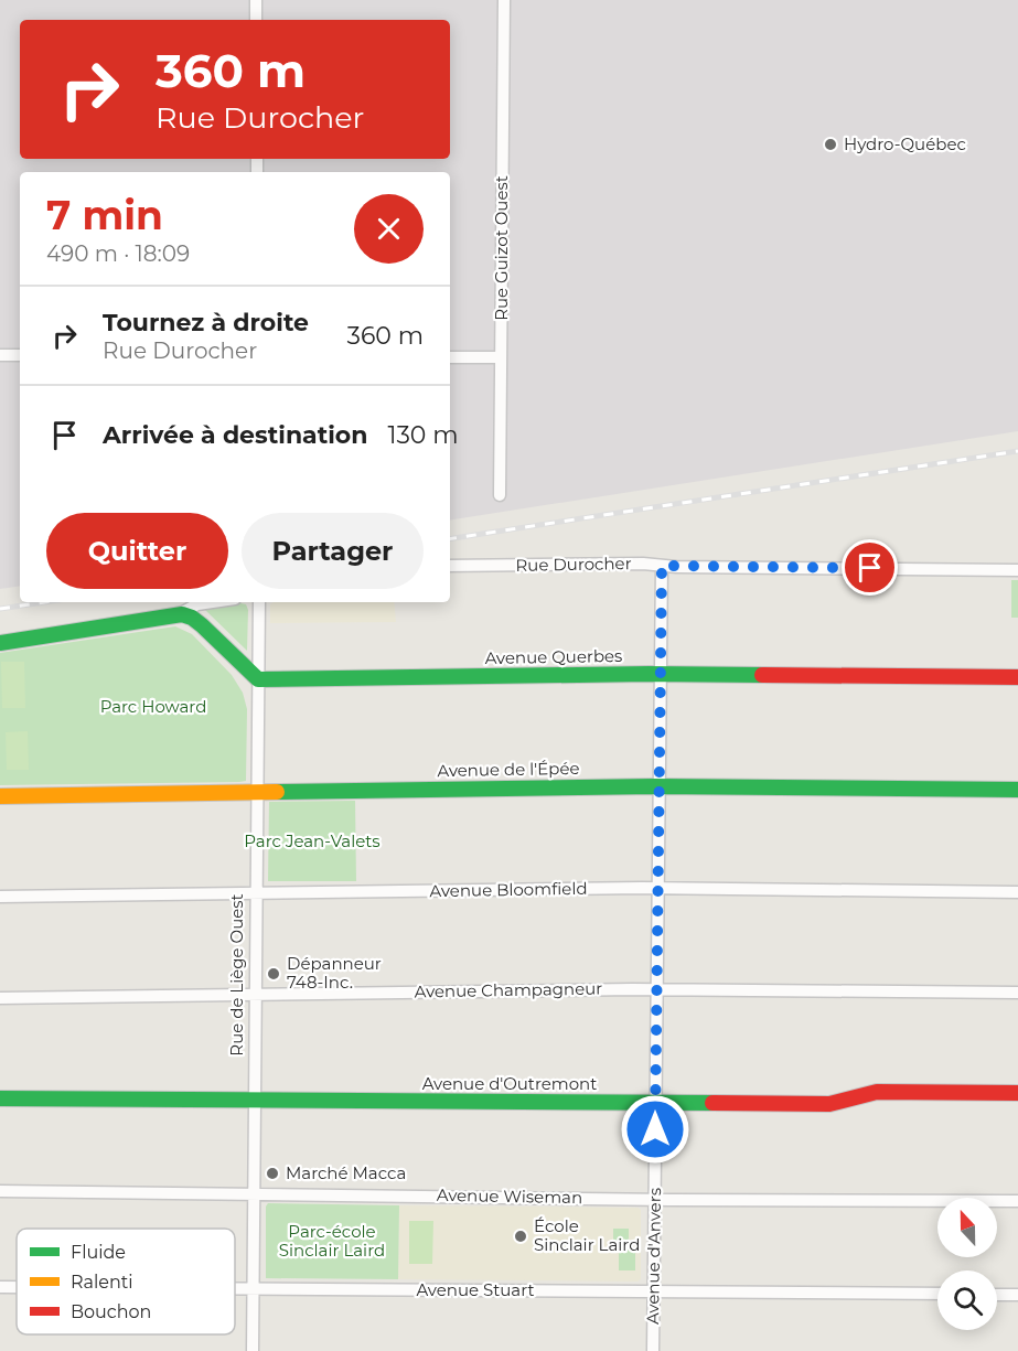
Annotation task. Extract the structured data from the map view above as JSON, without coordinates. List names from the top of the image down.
{
  "streets": {
    "street": [
      "Rue Guizot Ouest",
      "Rue Durocher",
      "Avenue Querbes",
      "Avenue de l'Épée",
      "Avenue Bloomfield",
      "Rue de Liège Ouest",
      "Avenue Champagneur",
      "Avenue d'Outremont",
      "Avenue Wiseman",
      "Avenue d'Anvers",
      "Avenue Stuart"
    ]
  },
  "crossings": [
    ["Rue Durocher", "Avenue d'Anvers"],
    ["Avenue Querbes", "Rue de Liège Ouest"],
    ["Avenue Querbes", "Avenue d'Anvers"],
    ["Avenue de l'Épée", "Rue de Liège Ouest"],
    ["Avenue de l'Épée", "Avenue d'Anvers"],
    ["Avenue Bloomfield", "Rue de Liège Ouest"],
    ["Avenue Bloomfield", "Avenue d'Anvers"],
    ["Rue de Liège Ouest", "Avenue Champagneur"],
    ["Rue de Liège Ouest", "Avenue d'Outremont"],
    ["Rue de Liège Ouest", "Avenue Wiseman"],
    ["Rue de Liège Ouest", "Avenue Stuart"],
    ["Avenue Champagneur", "Avenue d'Anvers"],
    ["Avenue d'Outremont", "Avenue d'Anvers"],
    ["Avenue Wiseman", "Avenue d'Anvers"],
    ["Avenue d'Anvers", "Avenue Stuart"]
  ],
  "parks": ["Parc Howard", "Parc Jean-Valets", "Parc-école Sinclair Laird"],
  "places": [
    "Hydro-Québec",
    "Dépanneur 748-Inc.",
    "Marché Macca",
    "École Sinclair Laird"
  ],
  "legend": ["Fluide", "Ralenti", "Bouchon"],
  "north": "top",
  "page": {
    "turn": ["360 m", "Rue Durocher"],
    "heading": ["7 min", "490 m · 18:09"],
    "list": [
      {
        "name": "Tournez à droite",
        "note": "Rue Durocher",
        "value": "360 m"
      },
      {
        "name": "Arrivée à destination",
        "value": "130 m"
      }
    ],
    "buttons": ["Quitter", "Partager"]
  }
}
